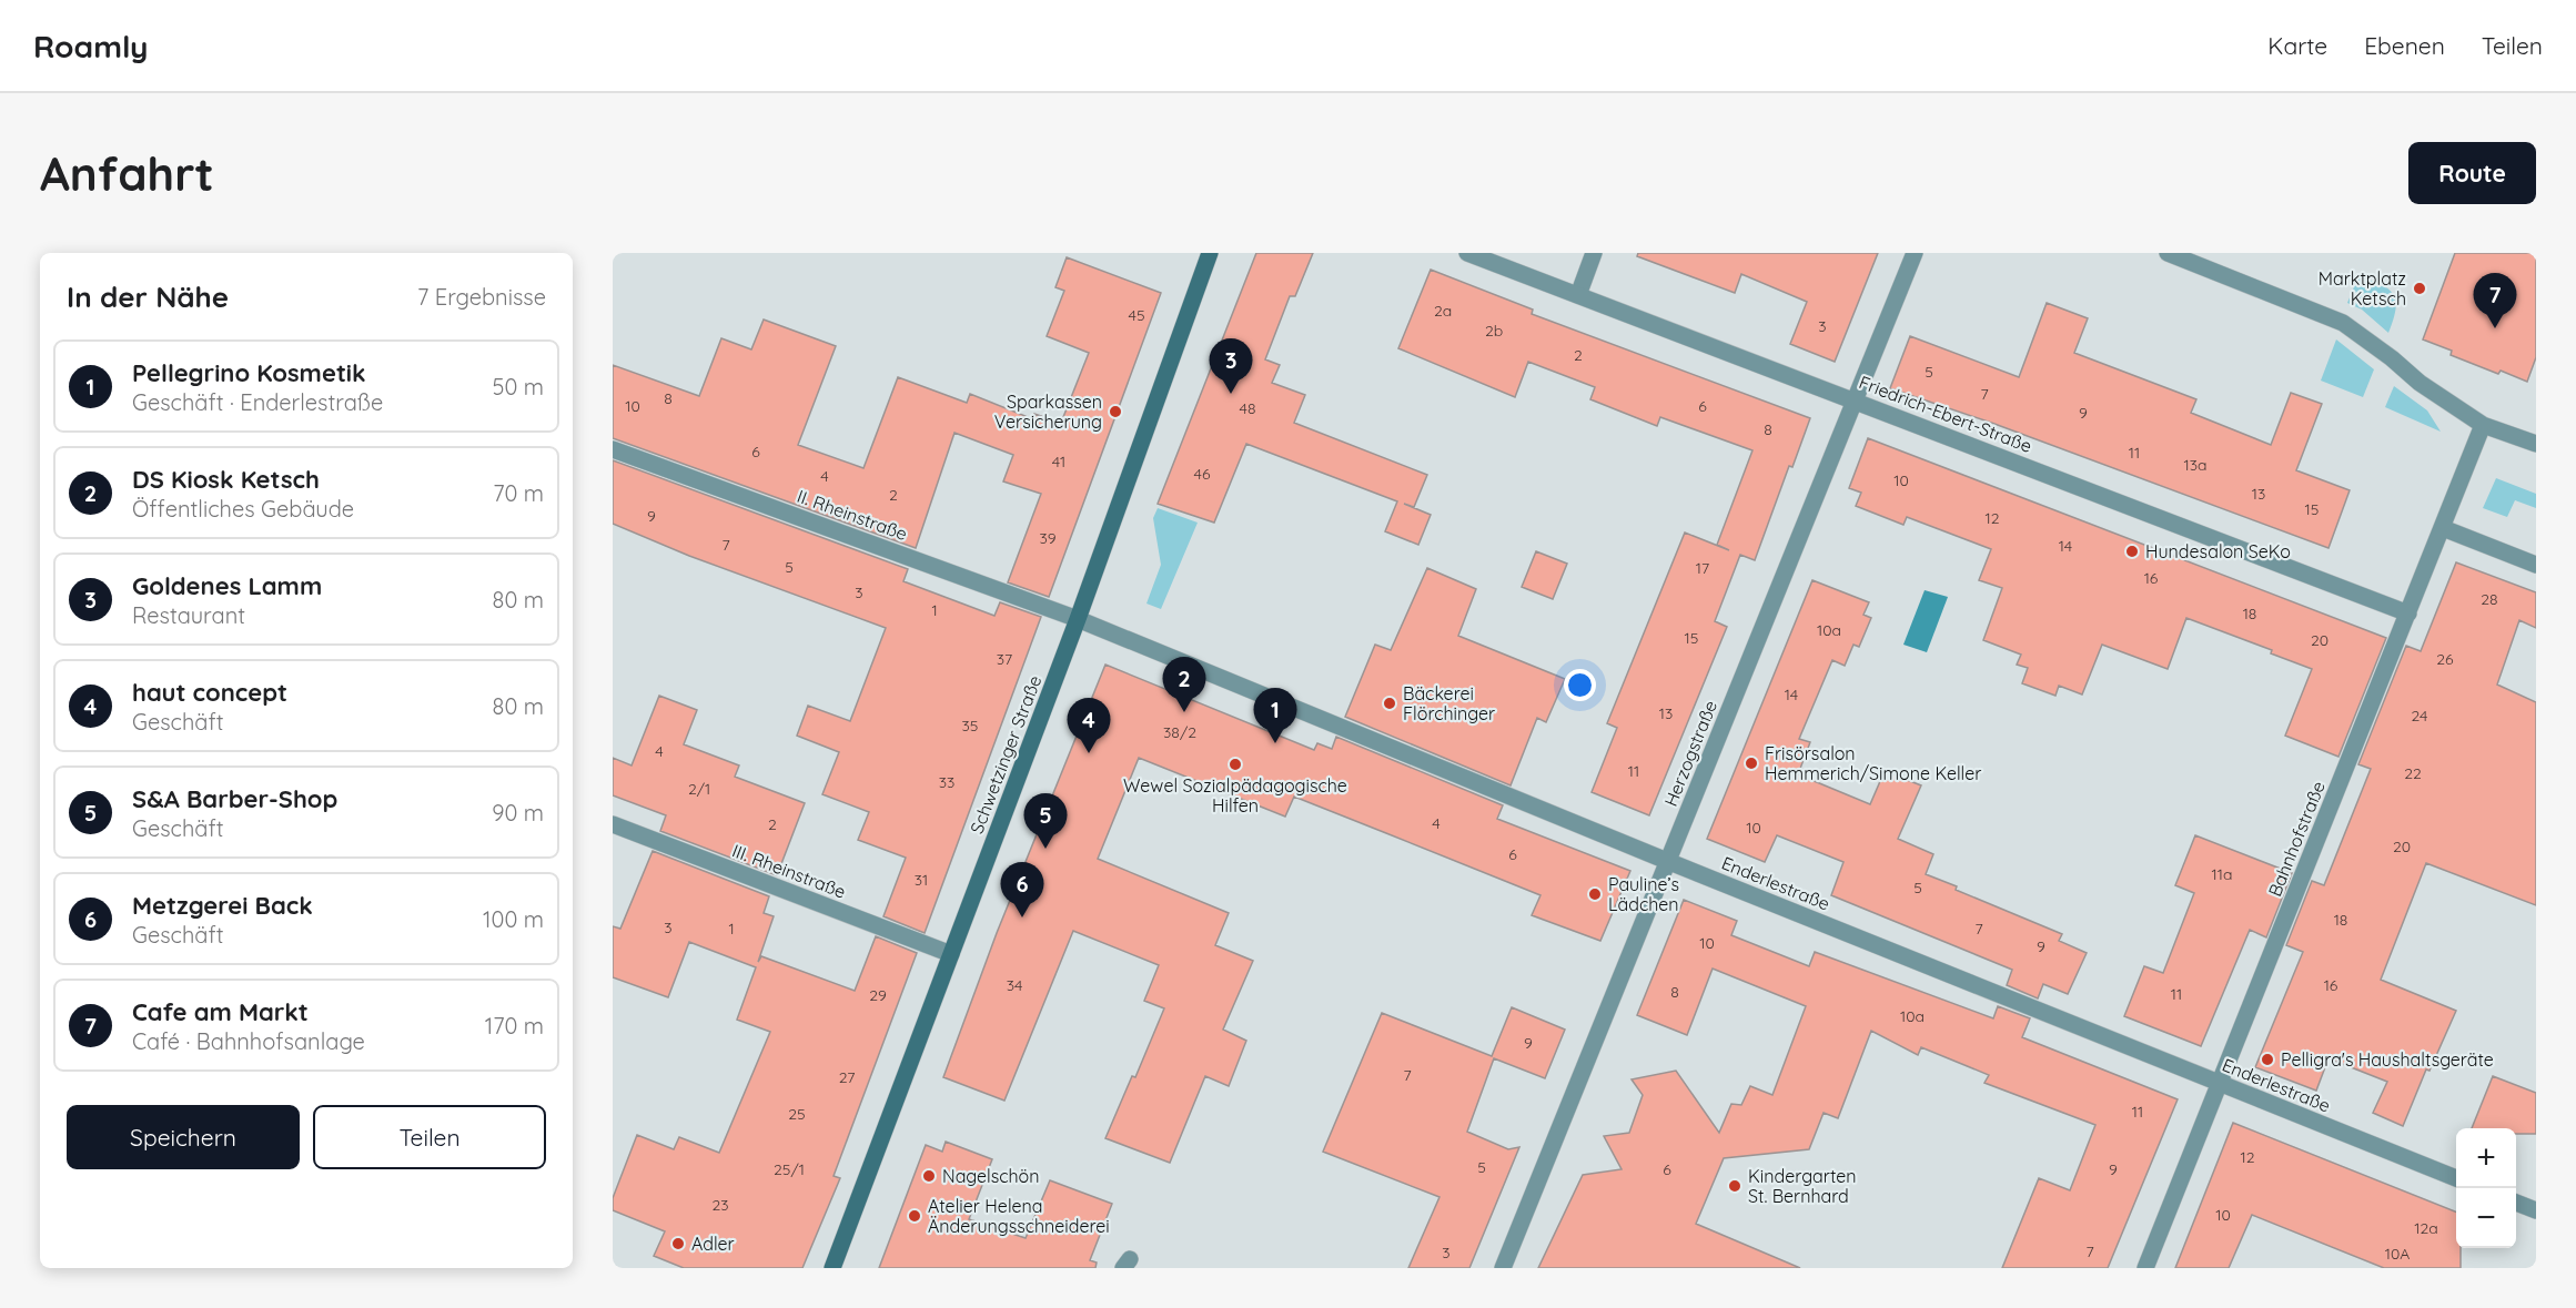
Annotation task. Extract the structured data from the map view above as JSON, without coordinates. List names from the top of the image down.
{
  "streets": {
    "street": [
      "Friedrich-Ebert-Straße",
      "II. Rheinstraße",
      "Herzogstraße",
      "Schwetzinger Straße",
      "Bahnhofstraße",
      "III. Rheinstraße",
      "Enderlestraße"
    ]
  },
  "crossings": [
    ["Friedrich-Ebert-Straße", "Herzogstraße"],
    ["Friedrich-Ebert-Straße", "Bahnhofstraße"],
    ["II. Rheinstraße", "Schwetzinger Straße"],
    ["II. Rheinstraße", "Enderlestraße"],
    ["Herzogstraße", "Enderlestraße"],
    ["Schwetzinger Straße", "III. Rheinstraße"],
    ["Schwetzinger Straße", "Enderlestraße"],
    ["Bahnhofstraße", "Enderlestraße"]
  ],
  "places": [
    "Marktplatz Ketsch",
    "Sparkassen Versicherung",
    "Hundesalon SeKo",
    "Bäckerei Flörchinger",
    "Frisörsalon Hemmerich/Simone Keller",
    "Wewel Sozialpädagogische Hilfen",
    "Pauline’s Lädchen",
    "Pelligra's Haushaltsgeräte",
    "Nagelschön",
    "Kindergarten St. Bernhard",
    "Atelier Helena Änderungsschneiderei",
    "Adler"
  ],
  "house_numbers": [
    "2a",
    "45",
    "3",
    "2b",
    "2",
    "5",
    "7",
    "8",
    "10",
    "6",
    "48",
    "9",
    "8",
    "6",
    "11",
    "41",
    "13a",
    "46",
    "4",
    "10",
    "13",
    "2",
    "15",
    "9",
    "12",
    "39",
    "7",
    "14",
    "5",
    "17",
    "16",
    "3",
    "28",
    "1",
    "18",
    "10a",
    "15",
    "20",
    "37",
    "26",
    "14",
    "13",
    "24",
    "35",
    "38/2",
    "4",
    "11",
    "22",
    "33",
    "2/1",
    "4",
    "2",
    "10",
    "20",
    "6",
    "11a",
    "31",
    "5",
    "18",
    "3",
    "1",
    "7",
    "10",
    "9",
    "34",
    "16",
    "8",
    "11",
    "29",
    "10a",
    "9",
    "7",
    "27",
    "11",
    "25",
    "12",
    "5",
    "25/1",
    "6",
    "9",
    "23",
    "10",
    "12a",
    "7",
    "3",
    "10A"
  ],
  "page": {
    "header": "Roamly",
    "nav": ["Karte", "Ebenen", "Teilen"],
    "buttons": [
      "Route",
      ["Speichern", "Teilen"]
    ],
    "title": "Anfahrt",
    "heading": ["In der Nähe", "7 Ergebnisse"],
    "pins": [
      "7",
      "3",
      "2",
      "1",
      "4",
      "5",
      "6"
    ],
    "list": [
      {
        "mark": "1",
        "name": "Pellegrino Kosmetik",
        "note": "Geschäft · Enderlestraße",
        "value": "50 m"
      },
      {
        "mark": "2",
        "name": "DS Kiosk Ketsch",
        "note": "Öffentliches Gebäude",
        "value": "70 m"
      },
      {
        "mark": "3",
        "name": "Goldenes Lamm",
        "note": "Restaurant",
        "value": "80 m"
      },
      {
        "mark": "4",
        "name": "haut concept",
        "note": "Geschäft",
        "value": "80 m"
      },
      {
        "mark": "5",
        "name": "S&A Barber-Shop",
        "note": "Geschäft",
        "value": "90 m"
      },
      {
        "mark": "6",
        "name": "Metzgerei Back",
        "note": "Geschäft",
        "value": "100 m"
      },
      {
        "mark": "7",
        "name": "Cafe am Markt",
        "note": "Café · Bahnhofsanlage",
        "value": "170 m"
      }
    ],
    "map_buttons": ["+", "−"]
  }
}
